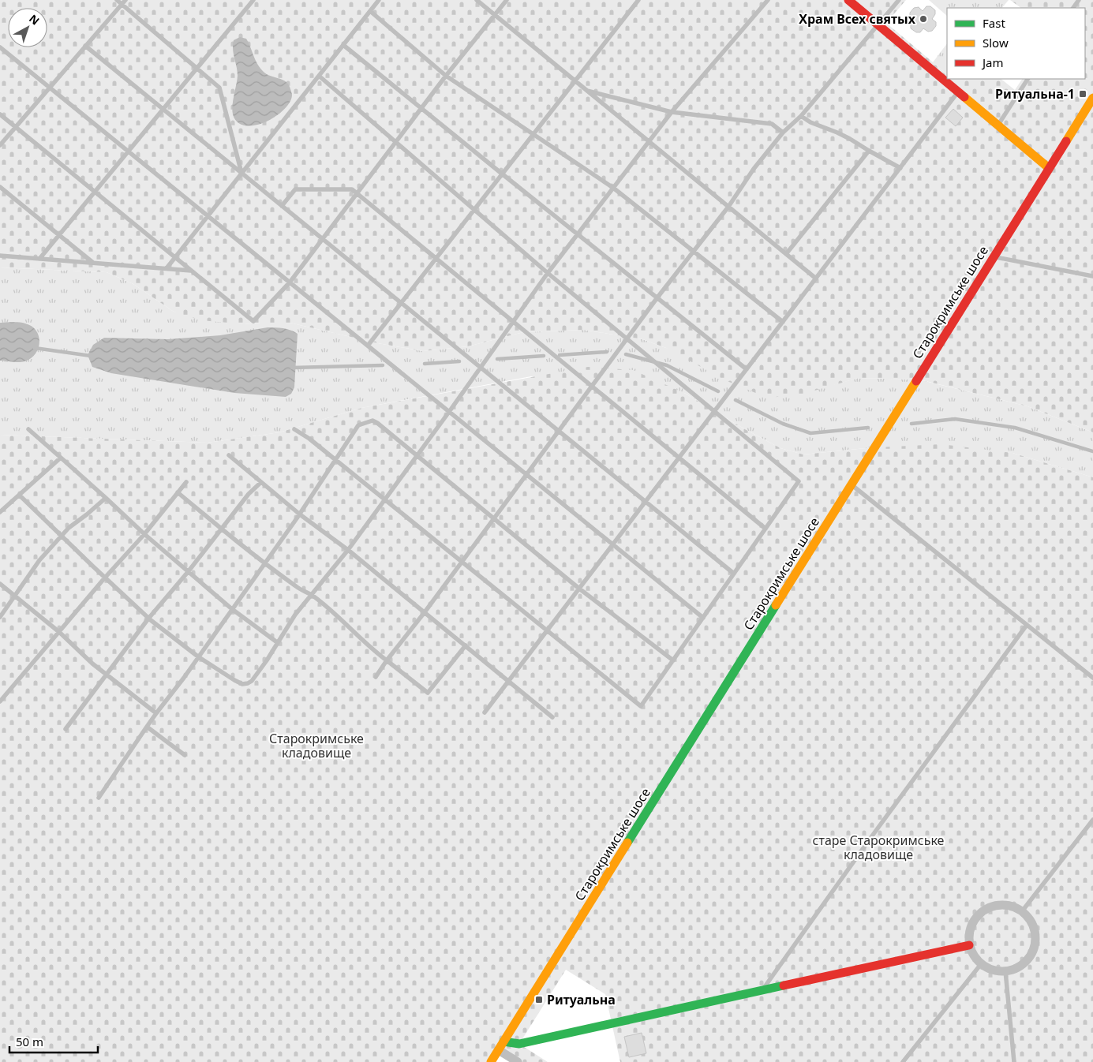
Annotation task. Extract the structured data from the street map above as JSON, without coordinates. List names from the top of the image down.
{
  "streets": {
    "street": ["Старокримське шосе"]
  },
  "parks": ["Старокримське кладовище", "старе Старокримське кладовище"],
  "places": {
    "other": ["Храм Всех святых"],
    "transit": ["Ритуальна-1", "Ритуальна"]
  },
  "legend": ["Fast", "Slow", "Jam"],
  "scale_bar": "50 m",
  "north": "top right"
}
